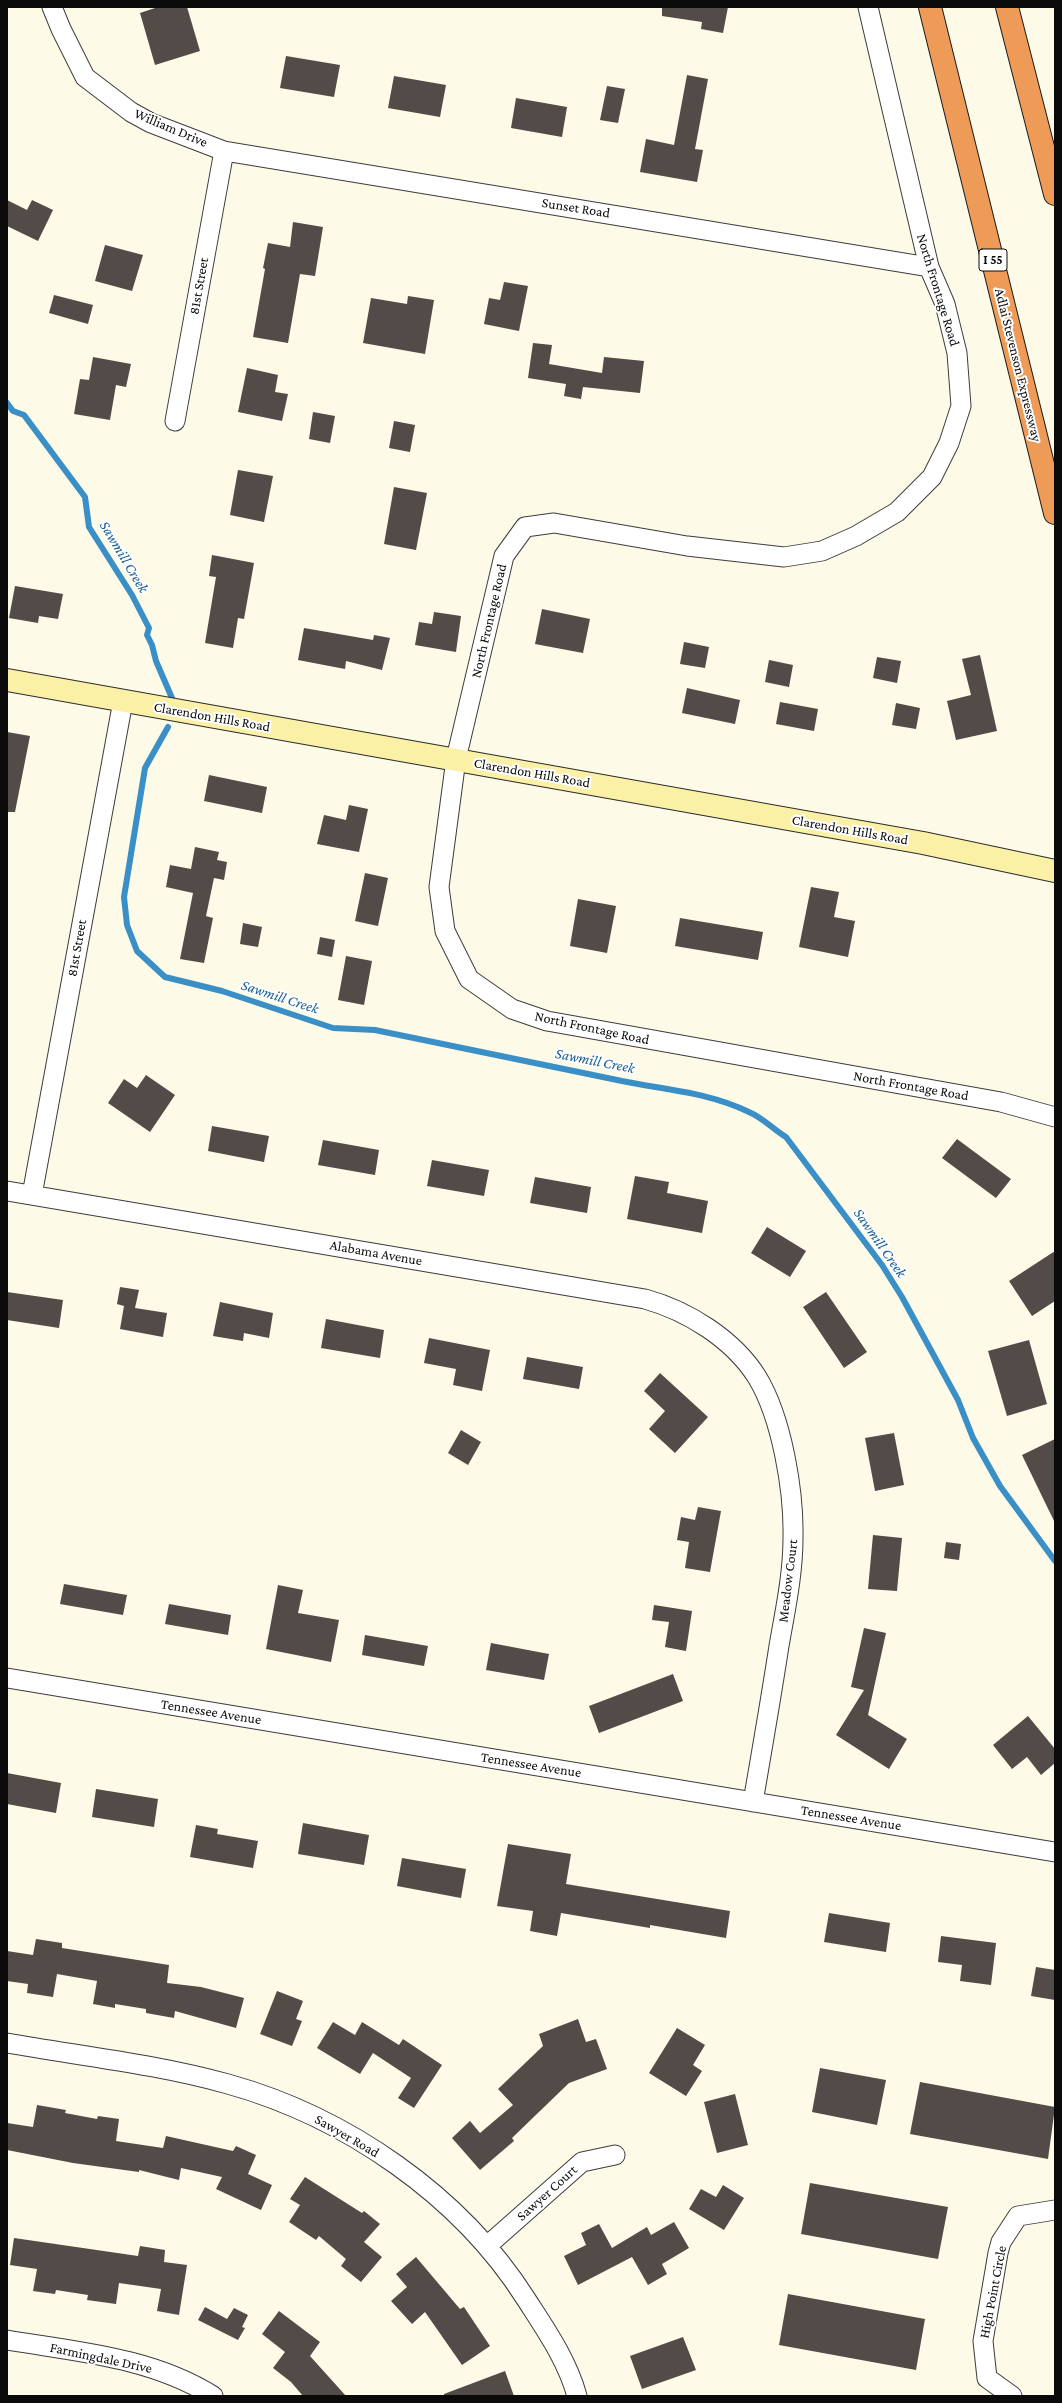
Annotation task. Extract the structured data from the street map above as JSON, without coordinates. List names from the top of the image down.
{
  "streets": {
    "highway": ["I 55", "Adlai Stevenson Expressway"],
    "street": [
      "William Drive",
      "Sunset Road",
      "81st Street",
      "North Frontage Road",
      "Clarendon Hills Road",
      "Alabama Avenue",
      "Meadow Court",
      "Tennessee Avenue",
      "Sawyer Road",
      "Sawyer Court",
      "High Point Circle",
      "Farmingdale Drive"
    ]
  },
  "crossings": [
    ["William Drive", "Sunset Road"],
    ["William Drive", "81st Street"],
    ["Sunset Road", "81st Street"],
    ["Sunset Road", "North Frontage Road"],
    ["81st Street", "Clarendon Hills Road"],
    ["81st Street", "Alabama Avenue"],
    ["North Frontage Road", "Clarendon Hills Road"],
    ["Alabama Avenue", "Meadow Court"],
    ["Meadow Court", "Tennessee Avenue"],
    ["Sawyer Road", "Sawyer Court"]
  ],
  "water": ["Sawmill Creek"]
}
